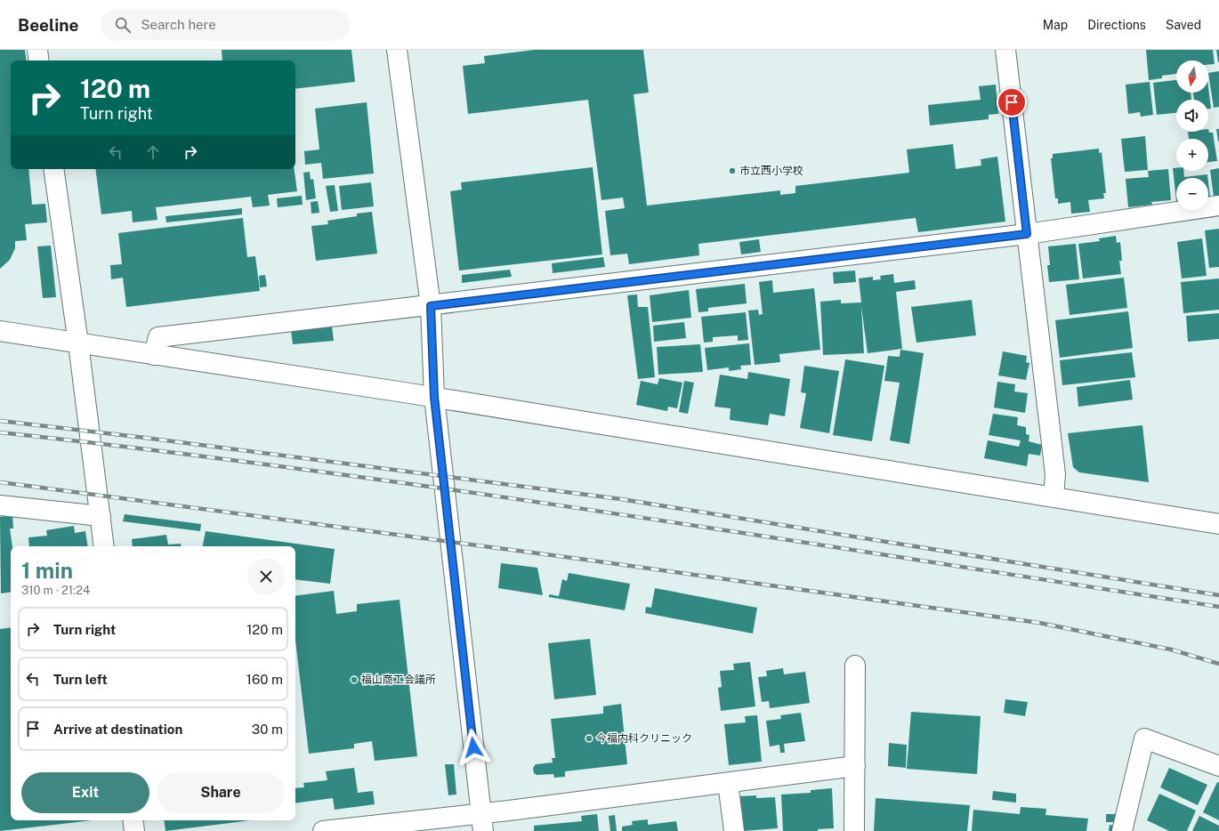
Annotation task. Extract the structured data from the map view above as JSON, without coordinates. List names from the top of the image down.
{
  "places": ["市立西小学校", "福山商工会議所", "今福内科クリニック"],
  "north": "bottom",
  "page": {
    "header": "Beeline",
    "search": "Search here",
    "nav": ["Map", "Directions", "Saved"],
    "map_buttons": ["+", "−"],
    "turn": ["120 m", "Turn right"],
    "heading": ["1 min", "310 m · 21:24"],
    "list": [
      {
        "name": "Turn right",
        "value": "120 m"
      },
      {
        "name": "Turn left",
        "value": "160 m"
      },
      {
        "name": "Arrive at destination",
        "value": "30 m"
      }
    ],
    "buttons": ["Exit", "Share"]
  }
}
